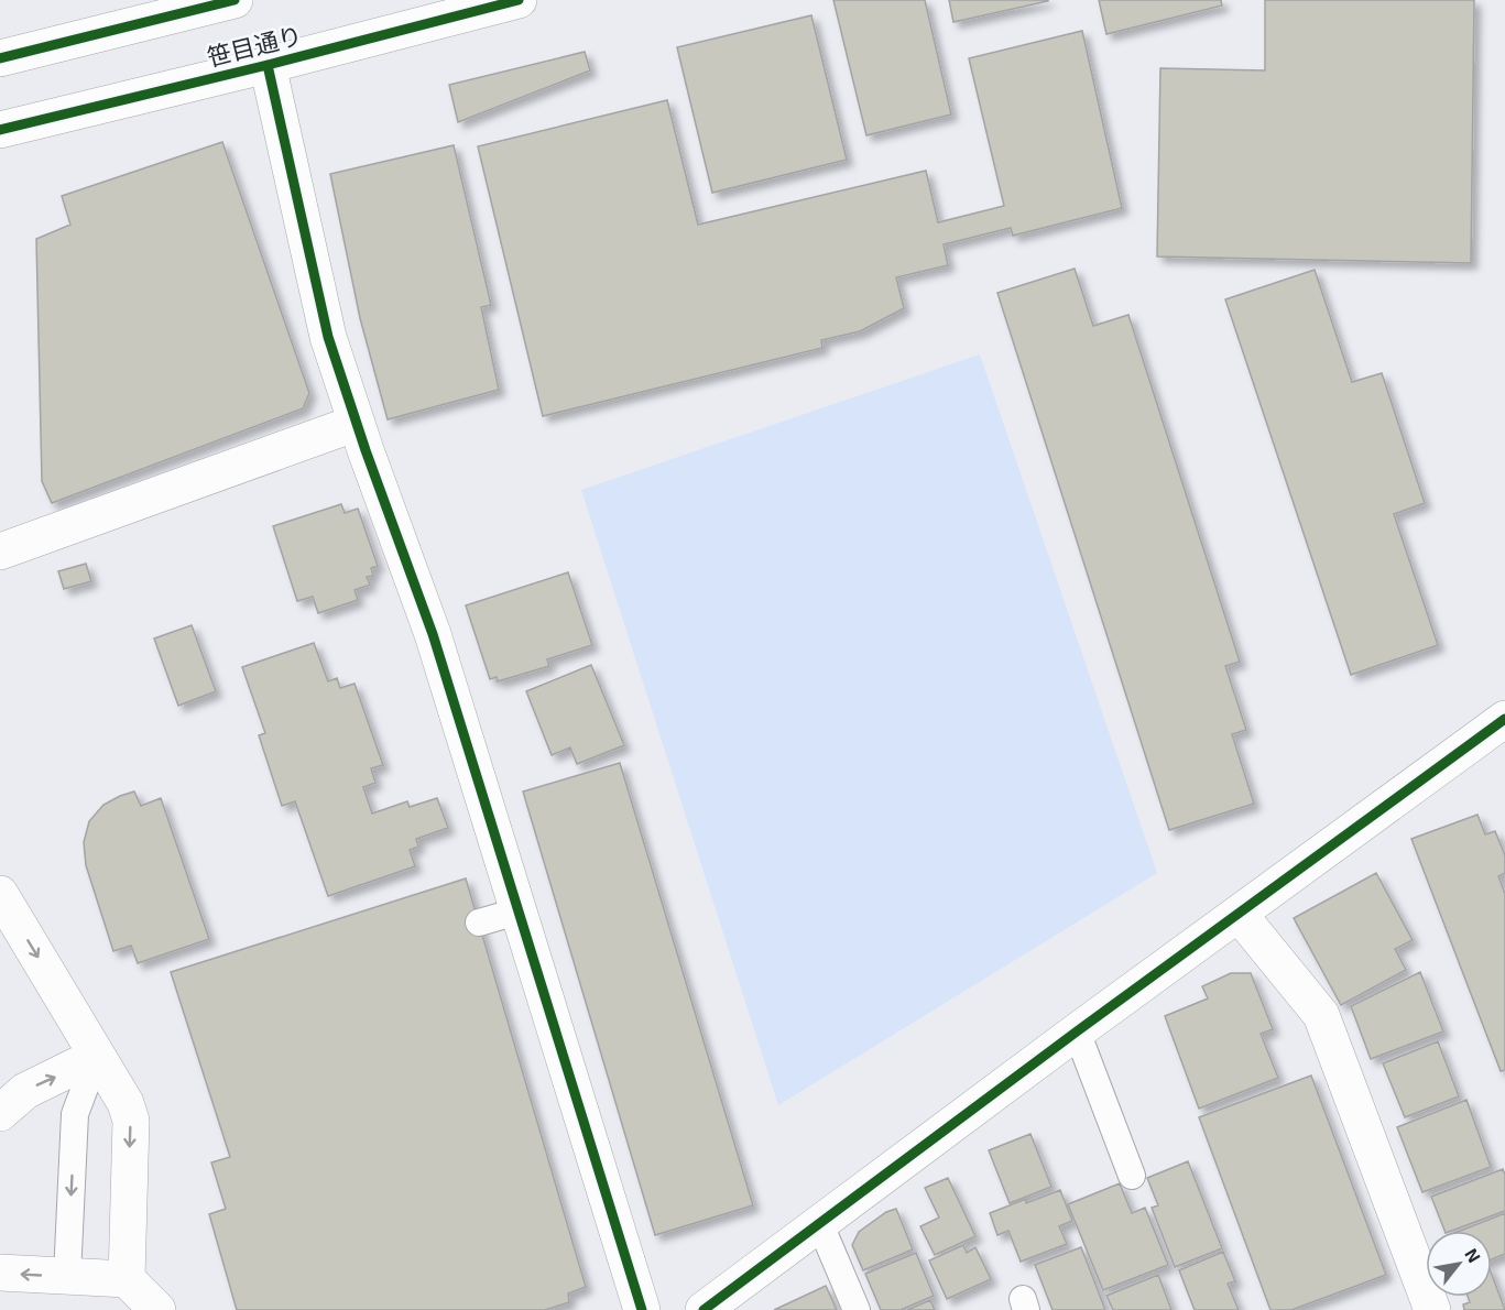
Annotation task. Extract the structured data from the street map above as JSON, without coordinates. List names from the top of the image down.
{
  "streets": {
    "street": ["笹目通り"]
  },
  "north": "top right"
}
